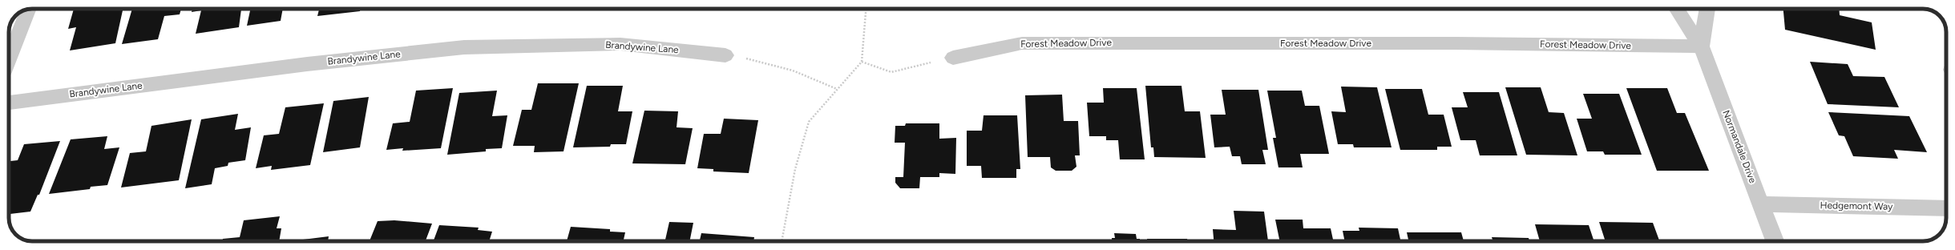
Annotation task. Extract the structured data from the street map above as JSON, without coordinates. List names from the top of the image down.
{
  "streets": {
    "street": [
      "Forest Meadow Drive",
      "Brandywine Lane",
      "Normandale Drive",
      "Hedgemont Way"
    ]
  },
  "crossings": [
    ["Forest Meadow Drive", "Normandale Drive"],
    ["Normandale Drive", "Hedgemont Way"]
  ]
}
